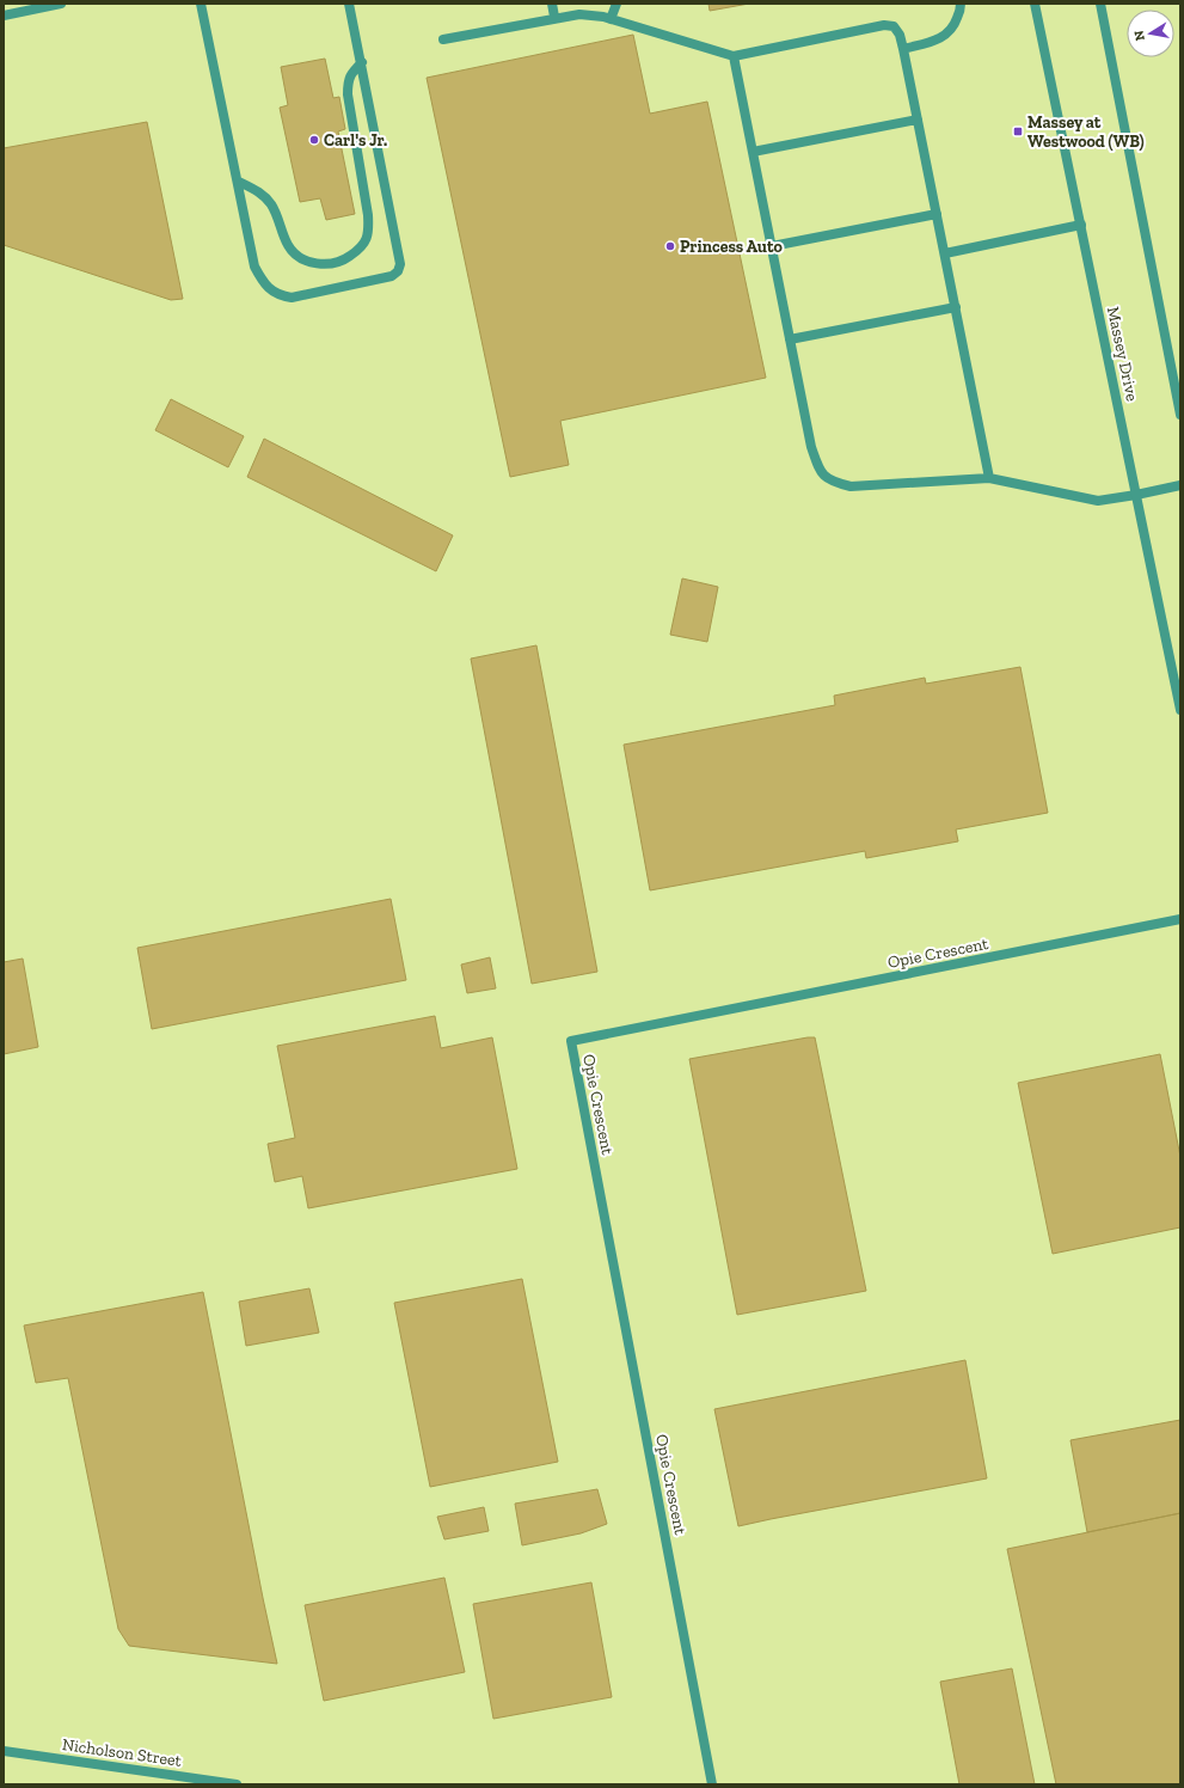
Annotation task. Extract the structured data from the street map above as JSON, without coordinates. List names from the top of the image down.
{
  "streets": {
    "street": ["Massey Drive", "Opie Crescent", "Nicholson Street"]
  },
  "places": {
    "transit": ["Massey at Westwood (WB)"],
    "other": ["Carl's Jr.", "Princess Auto"]
  },
  "north": "left"
}
